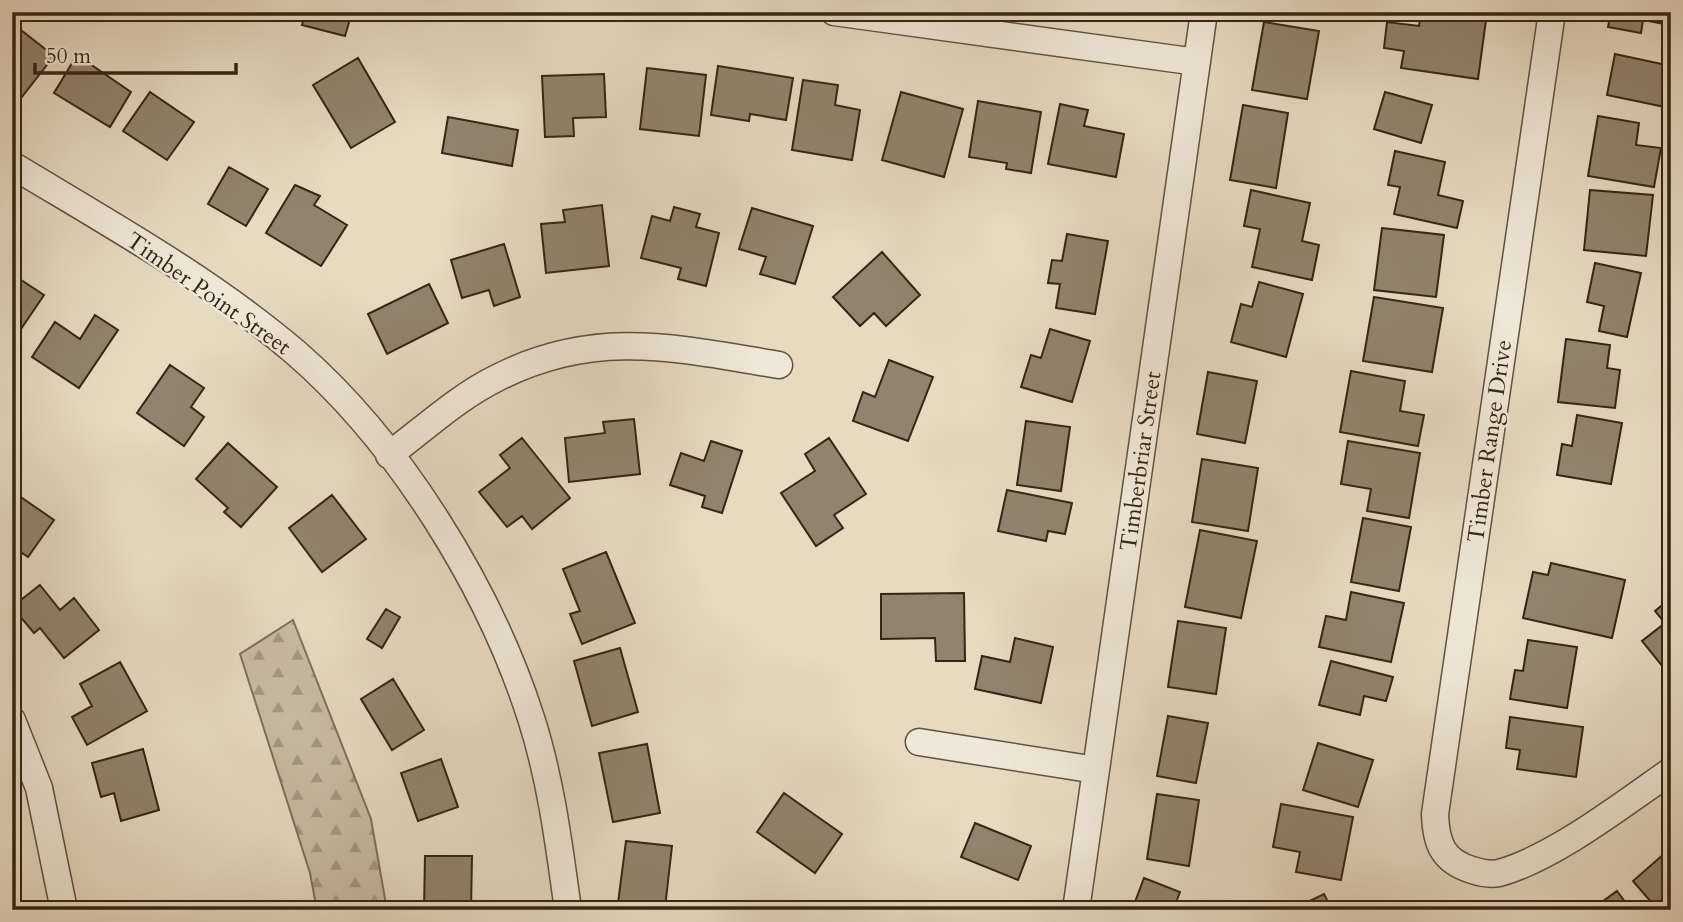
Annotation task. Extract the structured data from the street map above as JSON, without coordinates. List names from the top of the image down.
{
  "streets": {
    "street": ["Timber Point Street", "Timber Range Drive", "Timberbriar Street"]
  },
  "scale_bar": "50 m"
}
